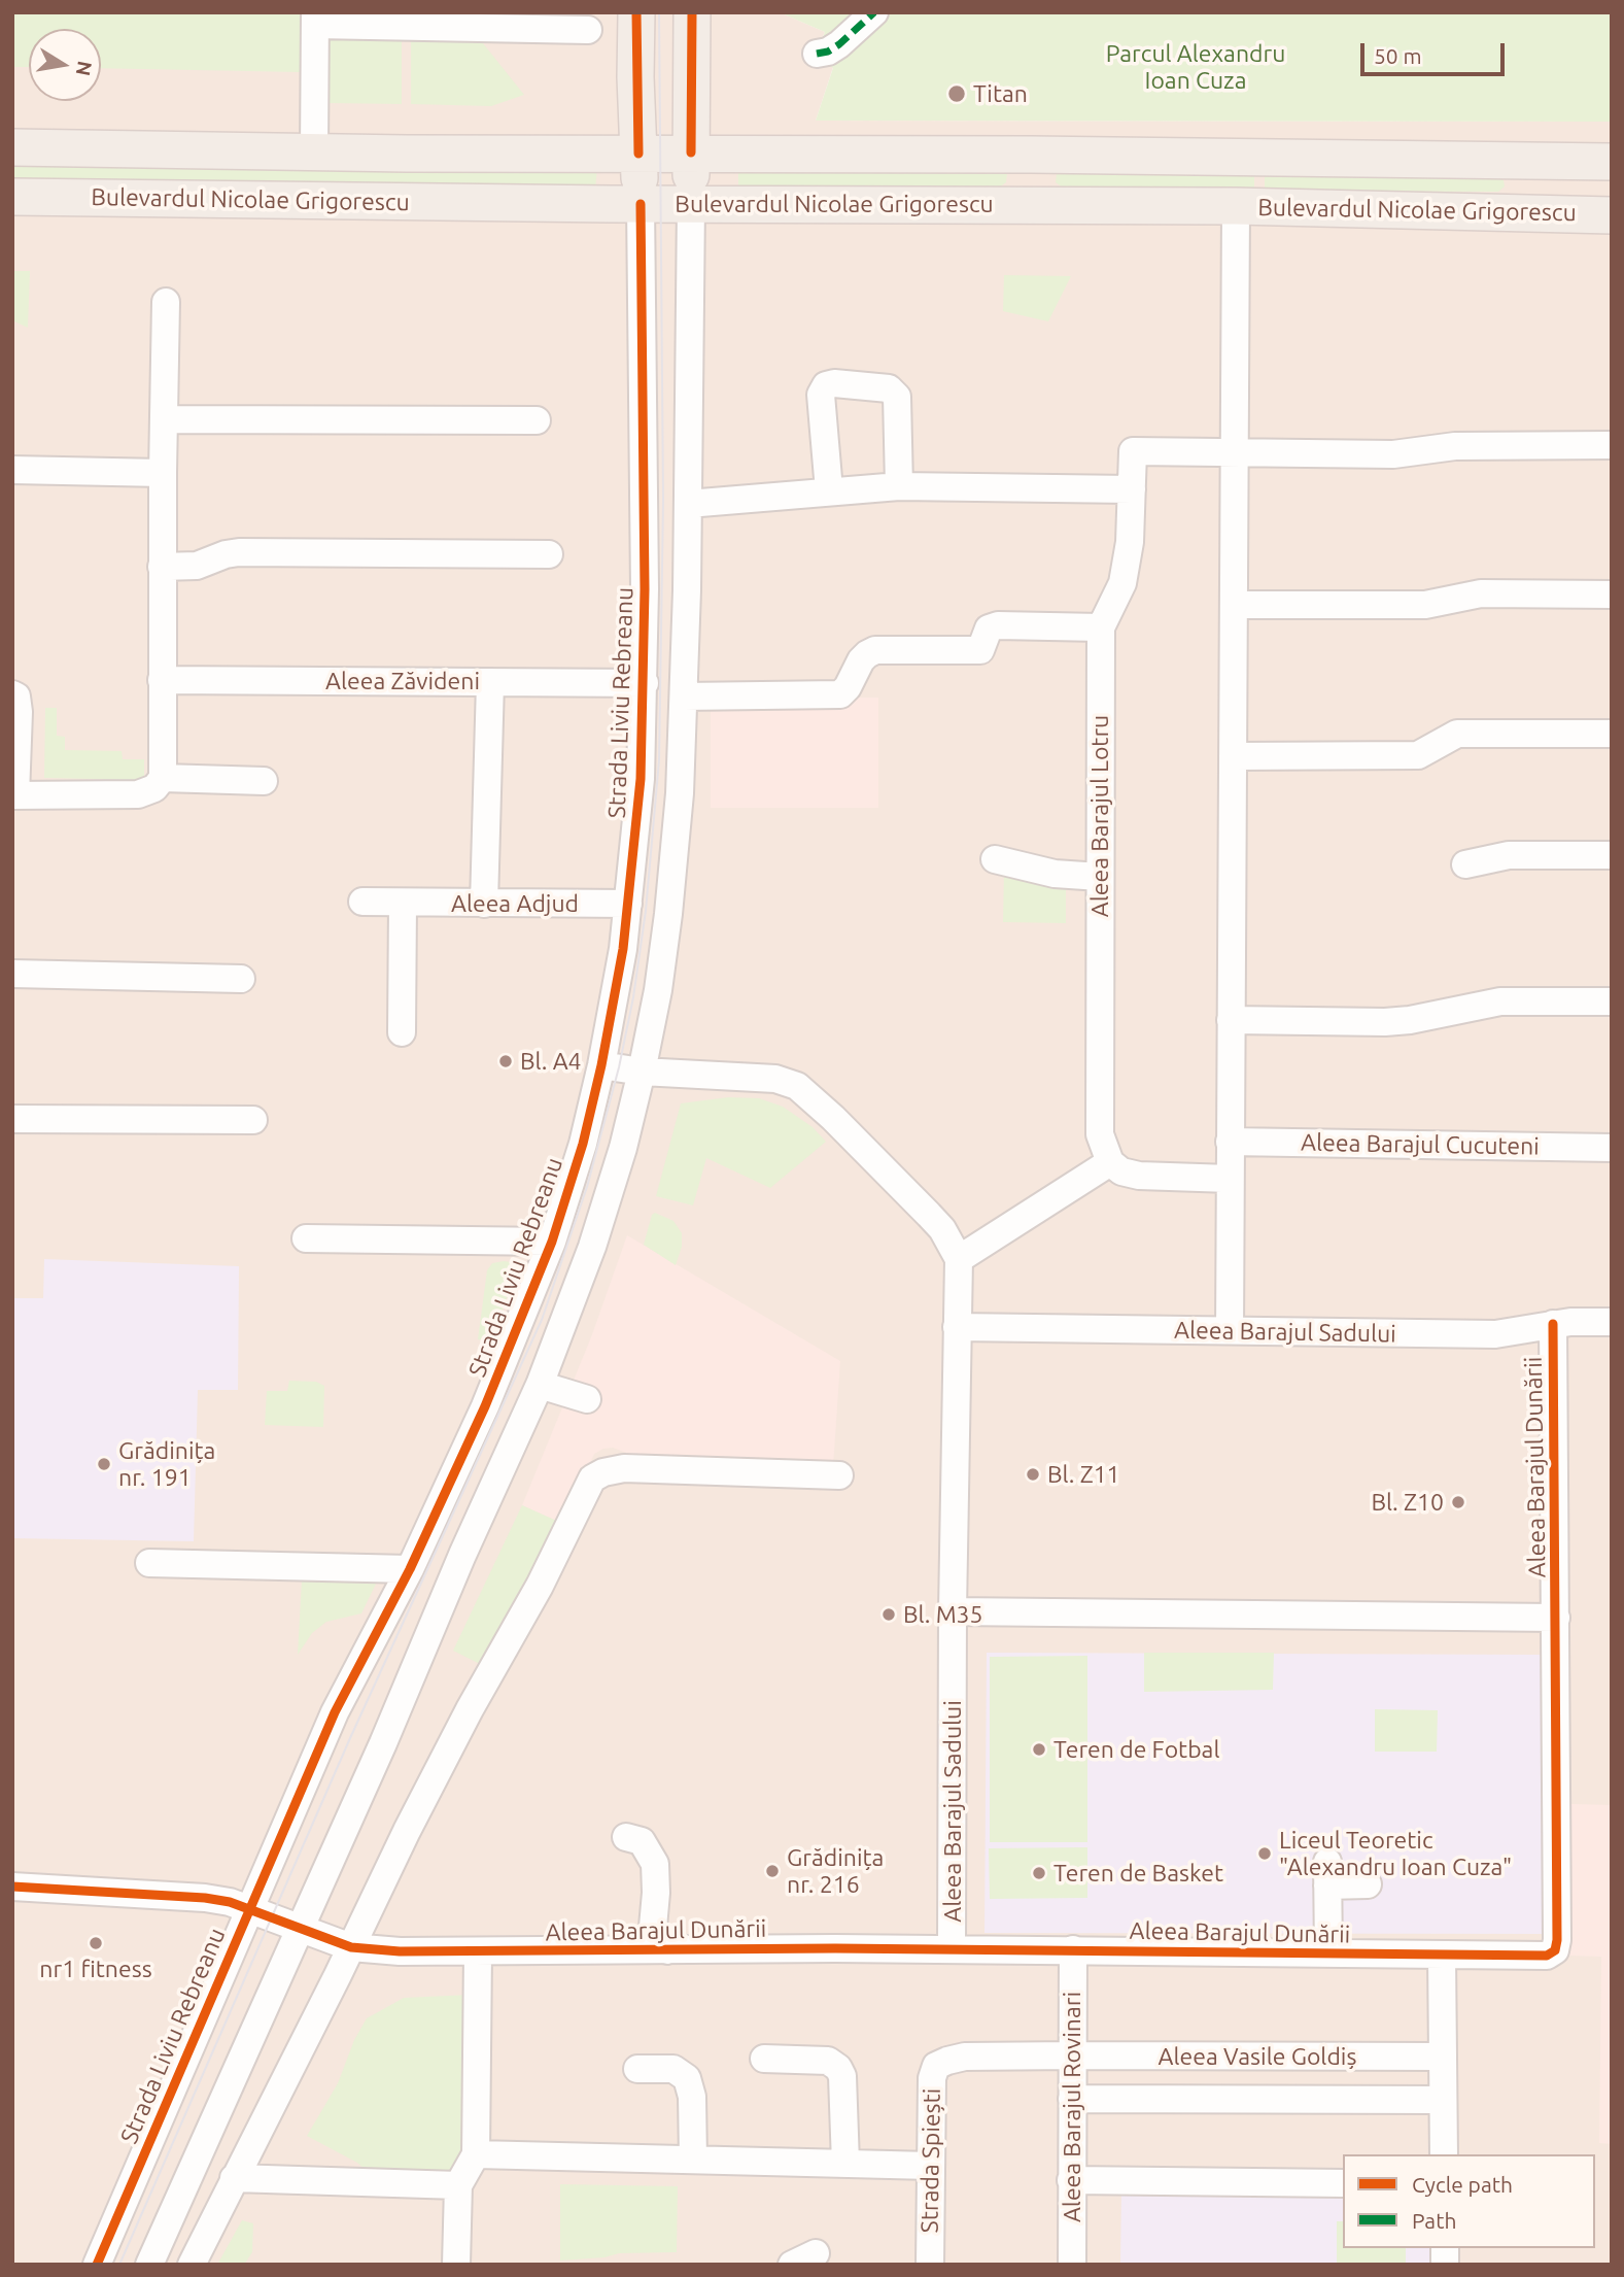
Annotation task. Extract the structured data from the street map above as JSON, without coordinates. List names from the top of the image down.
{
  "streets": {
    "main road": ["Bulevardul Nicolae Grigorescu", "Strada Liviu Rebreanu"],
    "street": [
      "Aleea Zăvideni",
      "Aleea Barajul Lotru",
      "Aleea Adjud",
      "Aleea Barajul Cucuteni",
      "Aleea Barajul Sadului",
      "Aleea Barajul Dunării",
      "Aleea Vasile Goldiș",
      "Aleea Barajul Rovinari",
      "Strada Spiești"
    ]
  },
  "crossings": [
    ["Bulevardul Nicolae Grigorescu", "Strada Liviu Rebreanu"],
    ["Aleea Zăvideni", "Strada Liviu Rebreanu"],
    ["Strada Liviu Rebreanu", "Aleea Adjud"],
    ["Strada Liviu Rebreanu", "Aleea Barajul Dunării"],
    ["Aleea Barajul Sadului", "Aleea Barajul Dunării"],
    ["Aleea Barajul Dunării", "Aleea Barajul Rovinari"],
    ["Aleea Vasile Goldiș", "Aleea Barajul Rovinari"],
    ["Aleea Vasile Goldiș", "Strada Spiești"],
    ["Aleea Barajul Rovinari", "Strada Spiești"]
  ],
  "parks": ["Parcul Alexandru Ioan Cuza"],
  "places": [
    "Titan",
    "Bl. A4",
    "Grădinița nr. 191",
    "Bl. Z11",
    "Bl. Z10",
    "Bl. M35",
    "Teren de Fotbal",
    "Liceul Teoretic \"Alexandru Ioan Cuza\"",
    "Grădinița nr. 216",
    "Teren de Basket",
    "nr1 fitness"
  ],
  "legend": ["Cycle path", "Path"],
  "scale_bar": "50 m",
  "north": "right"
}
